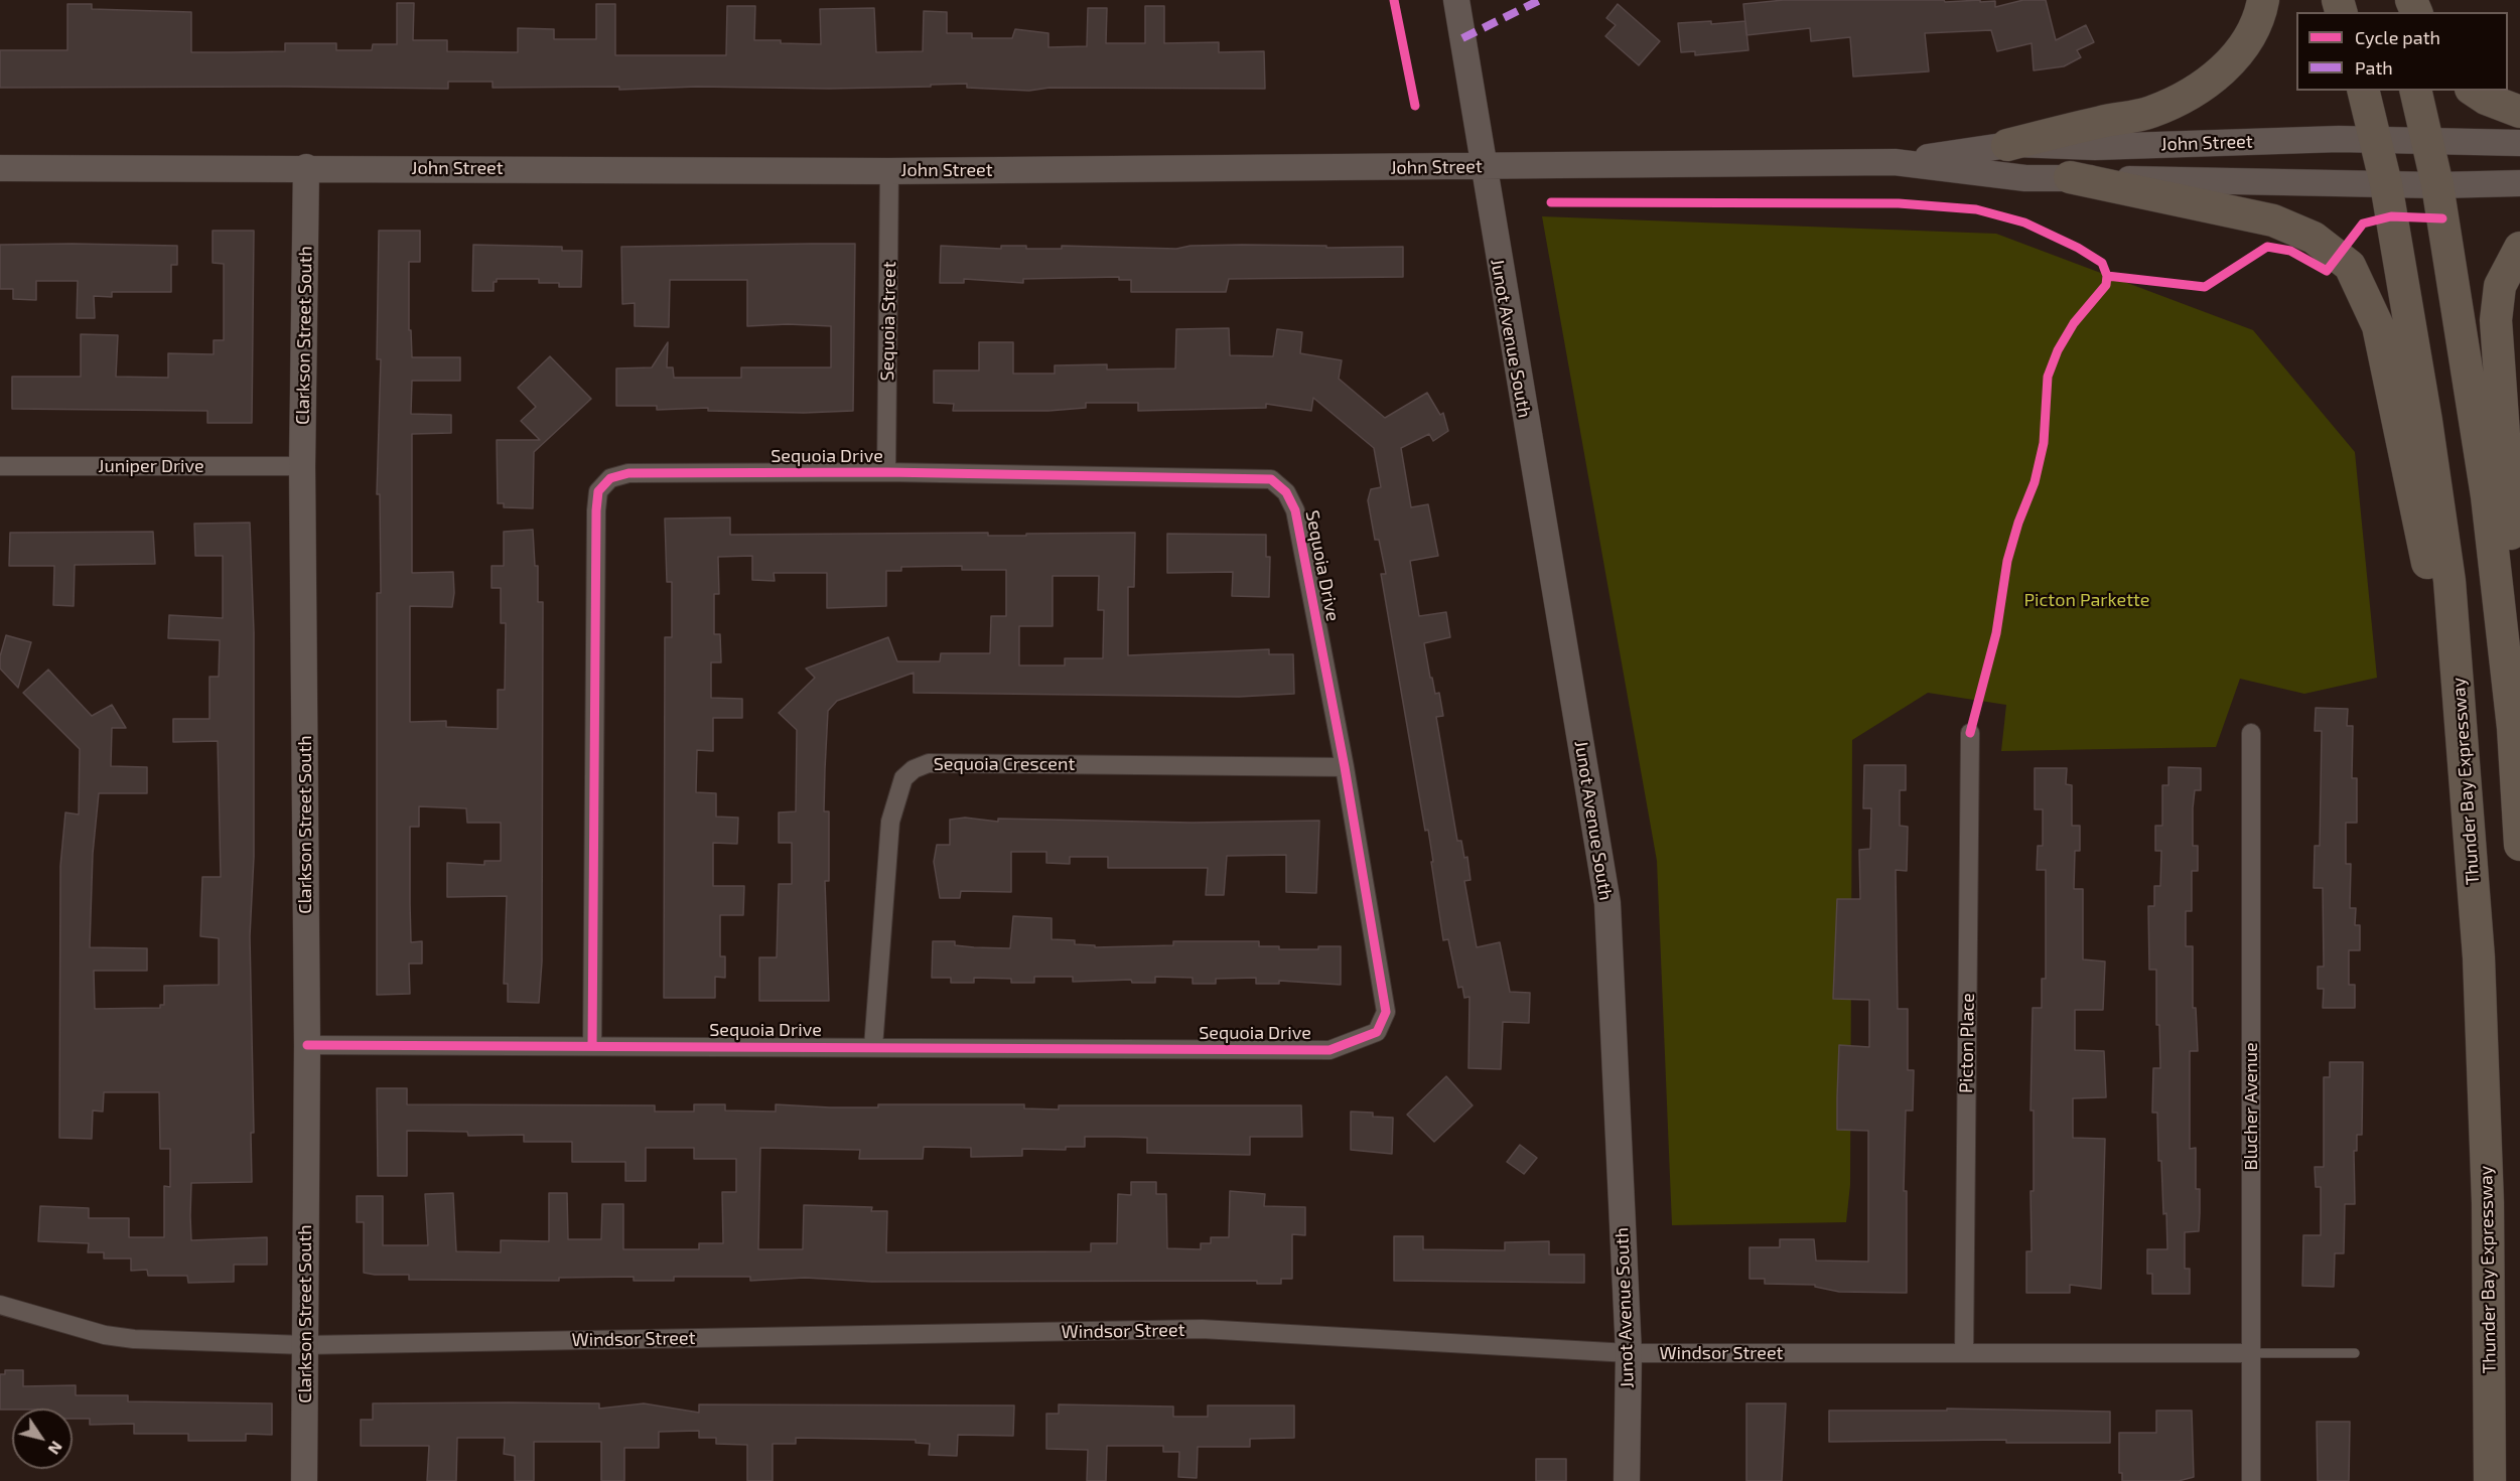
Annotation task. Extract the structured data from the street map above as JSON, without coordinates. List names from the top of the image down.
{
  "streets": {
    "highway": ["Thunder Bay Expressway"],
    "main road": ["John Street", "Clarkson Street South", "Junot Avenue South"],
    "street": [
      "Sequoia Street",
      "Sequoia Drive",
      "Juniper Drive",
      "Sequoia Crescent",
      "Picton Place",
      "Blucher Avenue",
      "Windsor Street"
    ]
  },
  "crossings": [
    ["John Street", "Sequoia Street"],
    ["John Street", "Clarkson Street South"],
    ["John Street", "Junot Avenue South"],
    ["John Street", "Thunder Bay Expressway"],
    ["Sequoia Street", "Sequoia Drive"],
    ["Clarkson Street South", "Sequoia Drive"],
    ["Clarkson Street South", "Juniper Drive"],
    ["Clarkson Street South", "Windsor Street"],
    ["Junot Avenue South", "Windsor Street"],
    ["Sequoia Drive", "Sequoia Crescent"],
    ["Picton Place", "Windsor Street"],
    ["Blucher Avenue", "Windsor Street"]
  ],
  "parks": ["Picton Parkette"],
  "legend": ["Cycle path", "Path"],
  "north": "bottom right"
}
